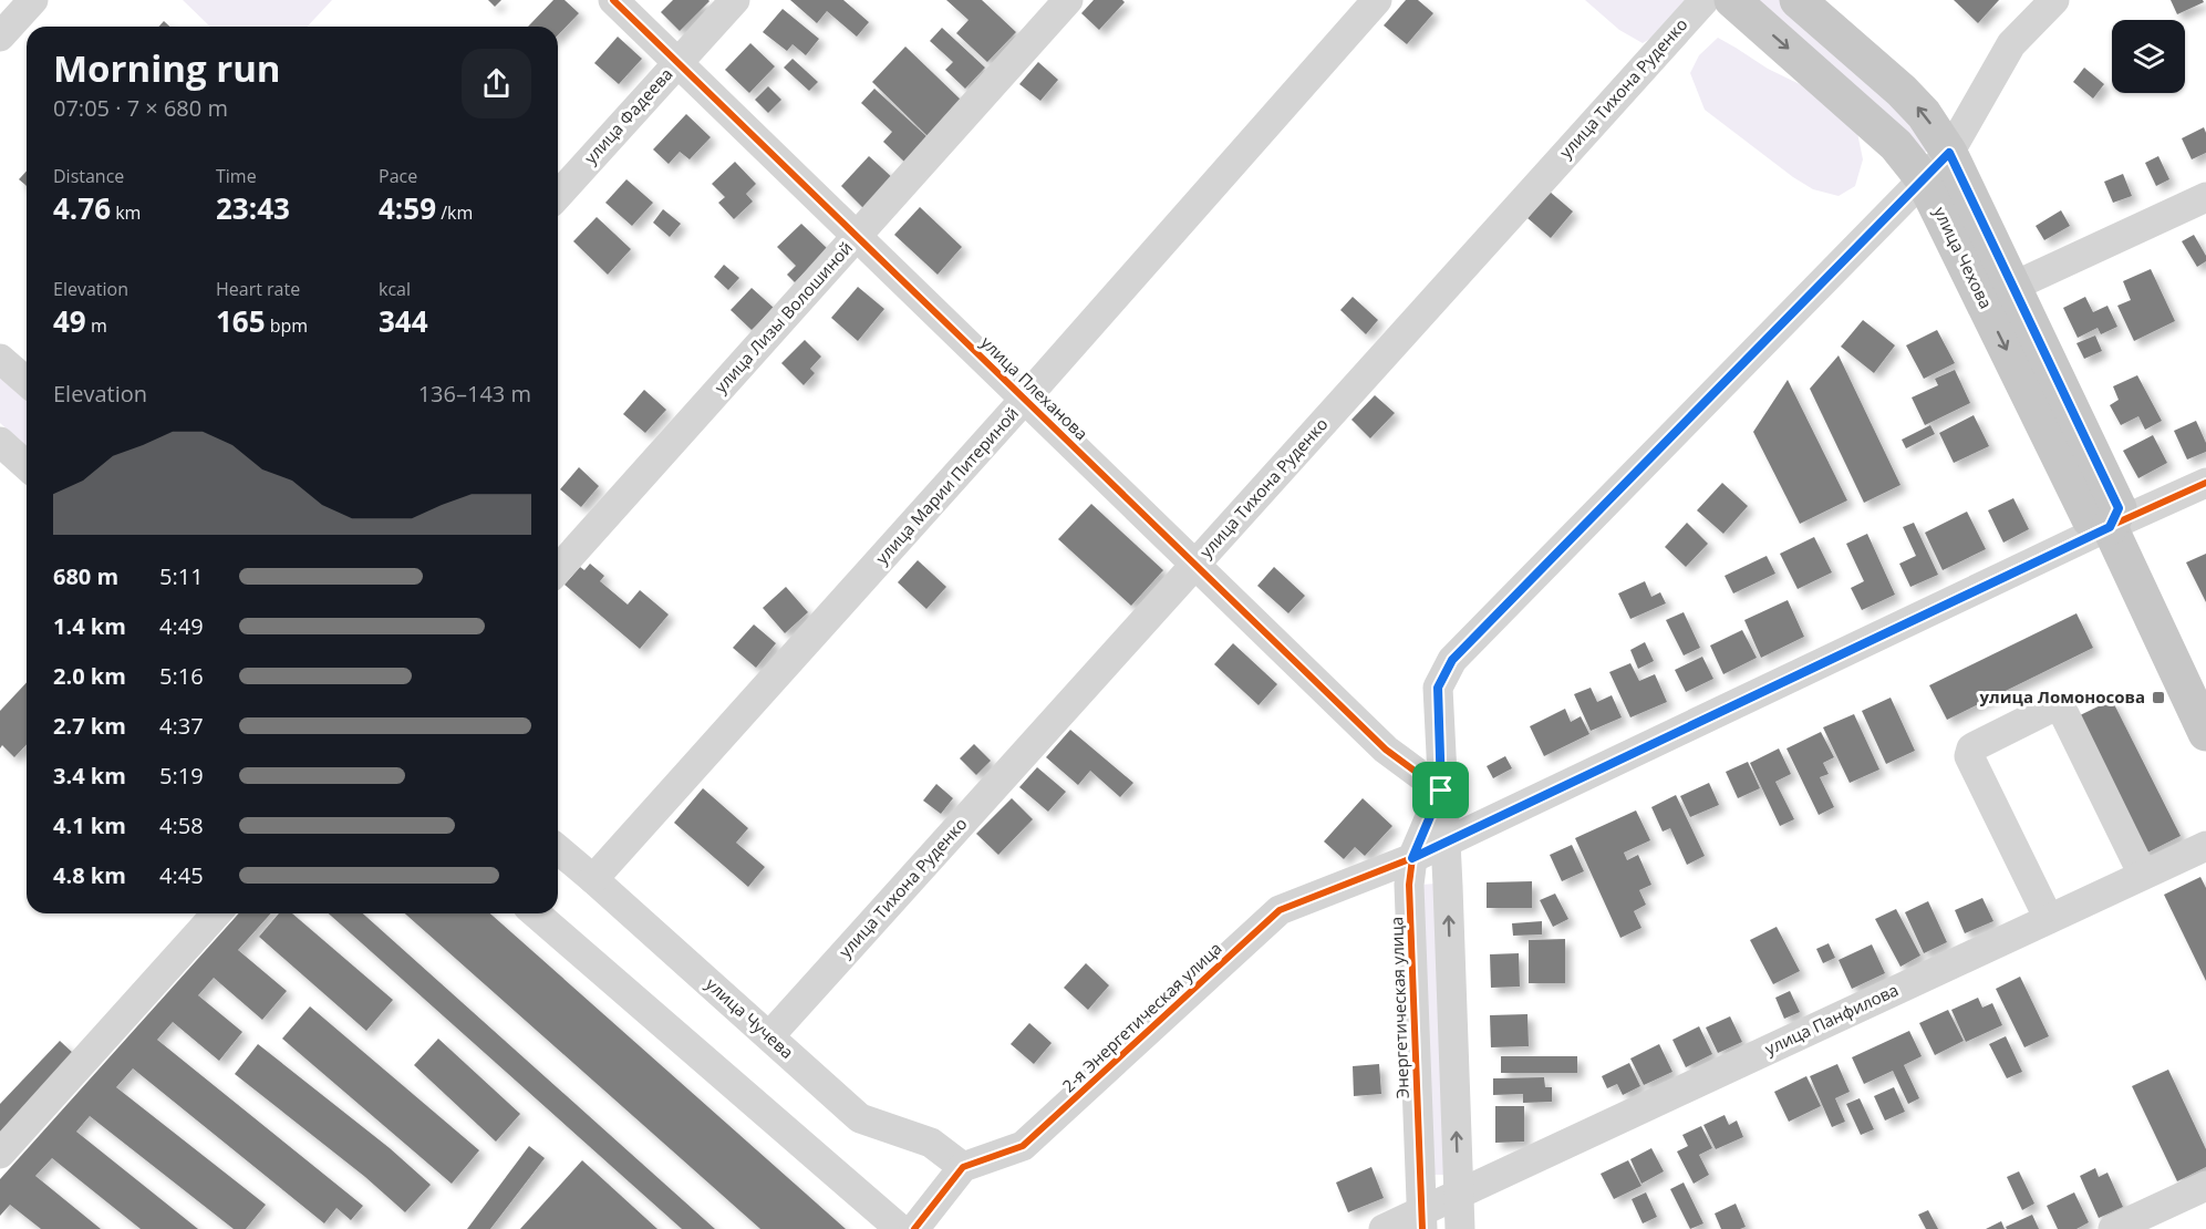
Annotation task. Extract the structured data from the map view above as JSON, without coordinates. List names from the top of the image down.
{
  "streets": {
    "main road": ["улица Чехова"],
    "street": [
      "улица Тихона Руденко",
      "улица Фадеева",
      "улица Лизы Волошиной",
      "улица Плеханова",
      "улица Марии Питериной",
      "Энергетическая улица",
      "2-я Энергетическая улица",
      "улица Чучева",
      "улица Панфилова"
    ]
  },
  "crossings": [
    ["улица Тихона Руденко", "улица Плеханова"],
    ["улица Тихона Руденко", "улица Чучева"],
    ["улица Фадеева", "улица Плеханова"],
    ["улица Чехова", "Энергетическая улица"],
    ["улица Лизы Волошиной", "улица Плеханова"],
    ["улица Плеханова", "улица Марии Питериной"],
    ["улица Плеханова", "Энергетическая улица"],
    ["улица Марии Питериной", "улица Чучева"],
    ["Энергетическая улица", "2-я Энергетическая улица"],
    ["Энергетическая улица", "улица Панфилова"],
    ["2-я Энергетическая улица", "улица Чучева"]
  ],
  "places": {
    "transit": ["улица Ломоносова"]
  },
  "page": {
    "heading": ["Morning run", "07:05 · 7 × 680 m"],
    "stats": [
      ["Distance", "4.76 km"],
      ["Time", "23:43"],
      ["Pace", "4:59 /km"],
      ["Elevation", "49 m"],
      ["Heart rate", "165 bpm"],
      ["kcal", "344"]
    ],
    "chart": ["Elevation", "136–143 m"],
    "list": [
      {
        "name": "680 m",
        "note": "5:11"
      },
      {
        "name": "1.4 km",
        "note": "4:49"
      },
      {
        "name": "2.0 km",
        "note": "5:16"
      },
      {
        "name": "2.7 km",
        "note": "4:37"
      },
      {
        "name": "3.4 km",
        "note": "5:19"
      },
      {
        "name": "4.1 km",
        "note": "4:58"
      },
      {
        "name": "4.8 km",
        "note": "4:45"
      }
    ]
  }
}
